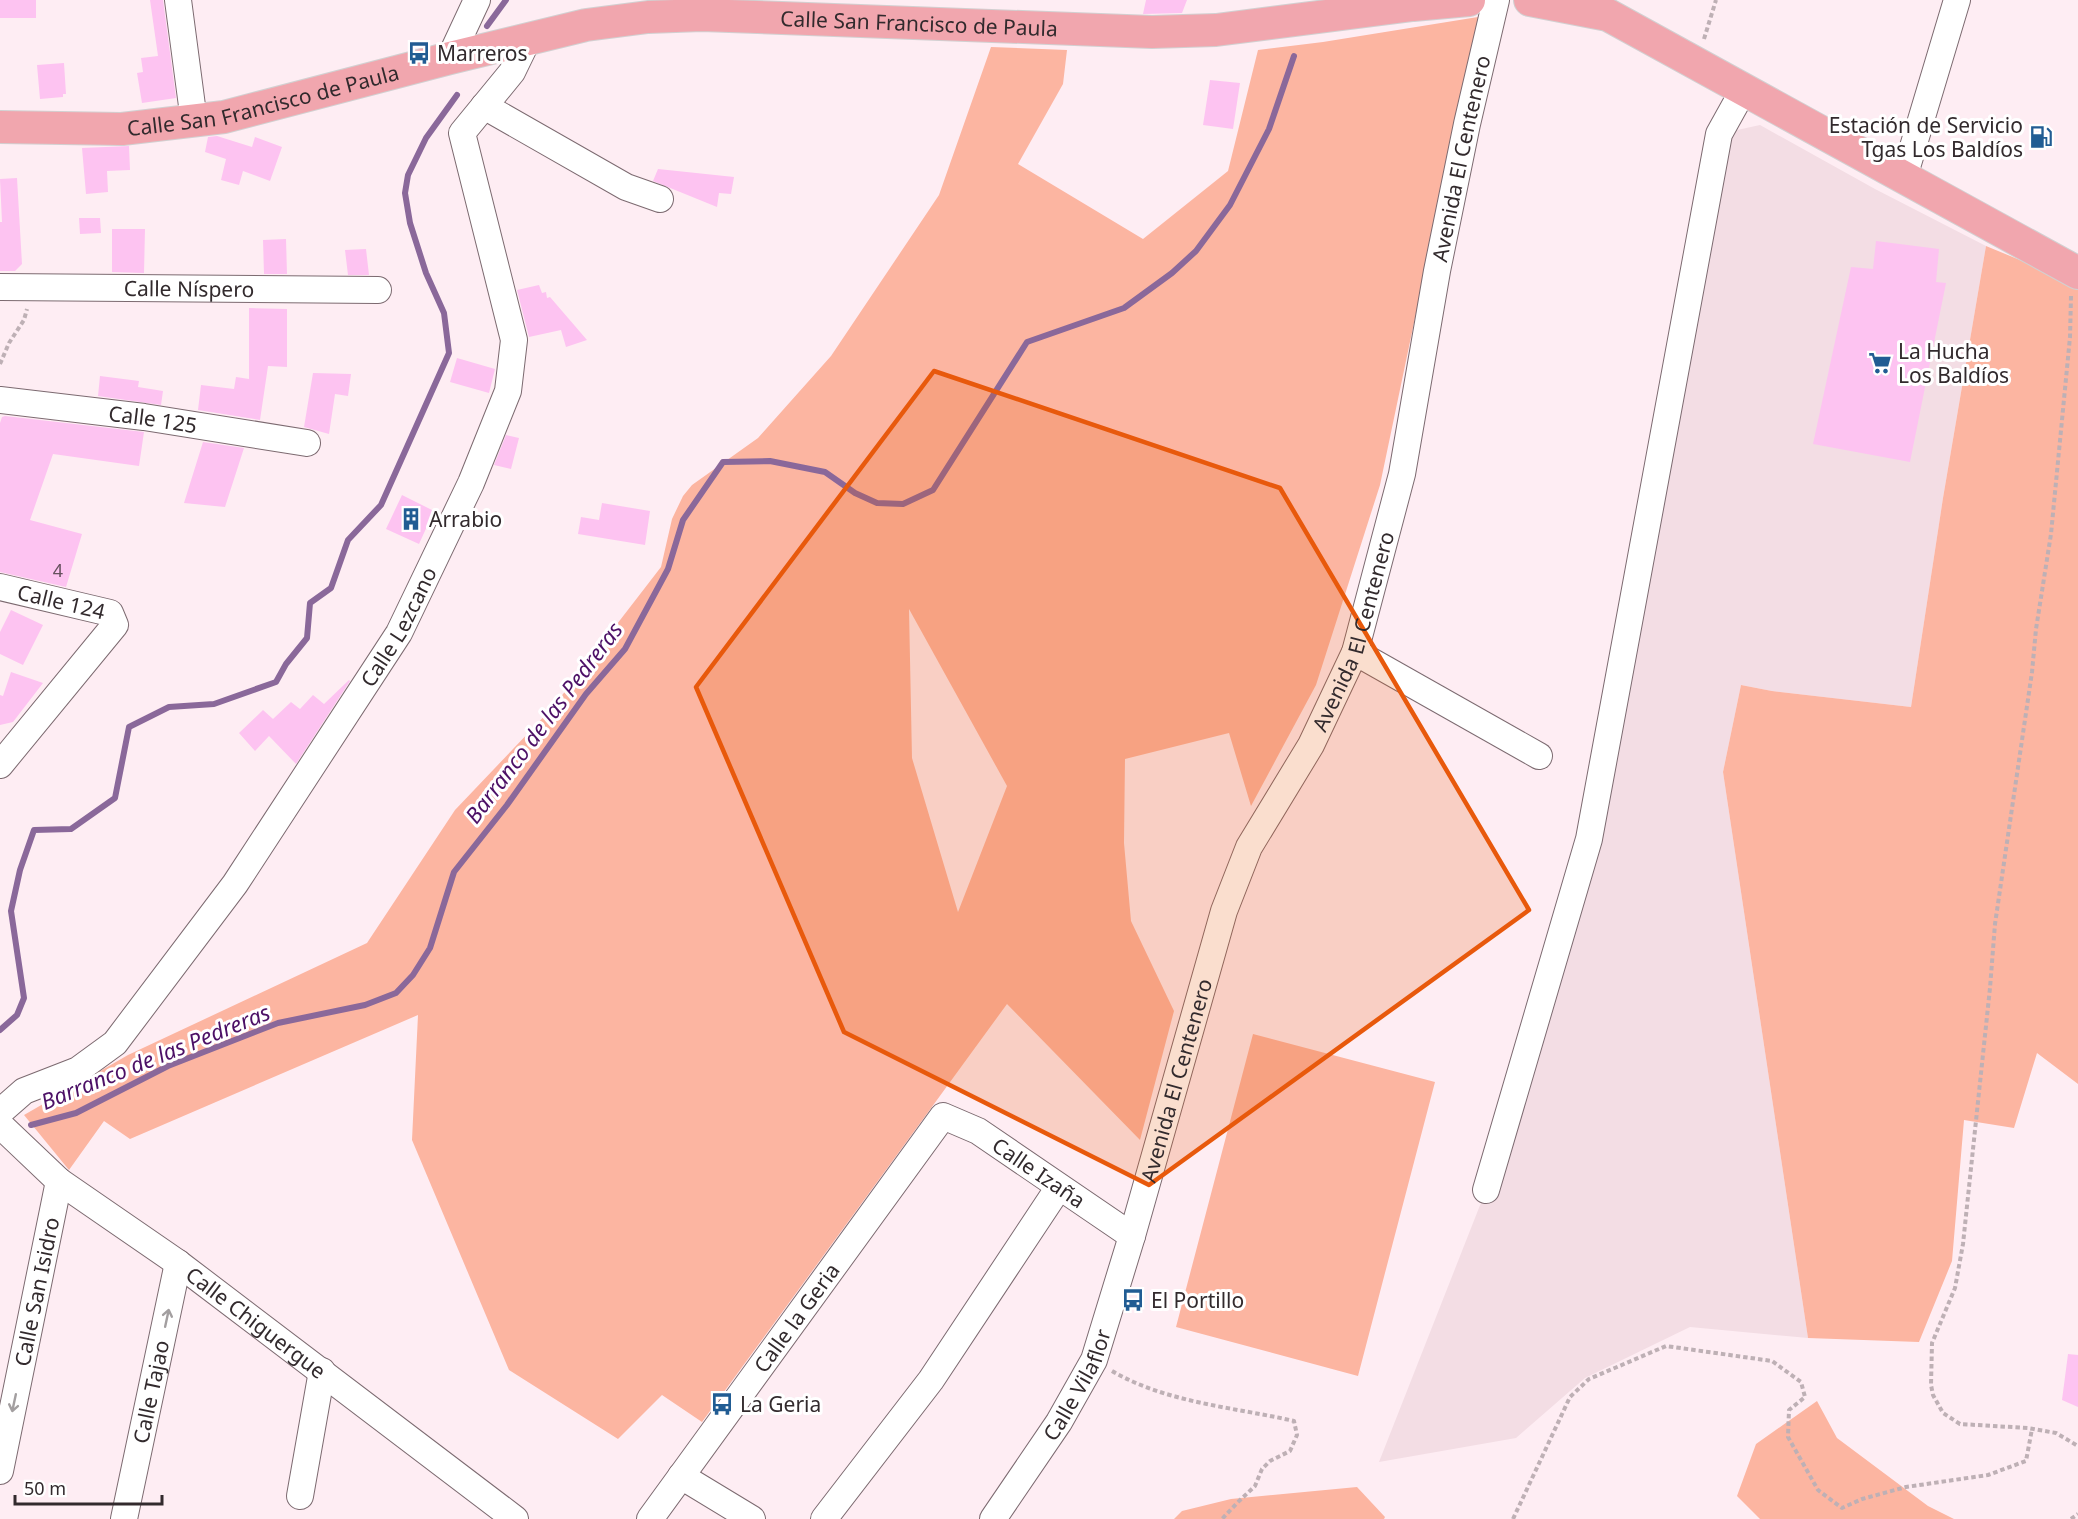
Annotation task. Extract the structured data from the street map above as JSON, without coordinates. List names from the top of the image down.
{
  "streets": {
    "main road": ["Calle San Francisco de Paula"],
    "street": [
      "Avenida El Centenero",
      "Calle Níspero",
      "Calle 125",
      "Calle 124",
      "Calle Lezcano",
      "Calle Izaña",
      "Calle San Isidro",
      "Calle la Geria",
      "Calle Chiguergue",
      "Calle Vilaflor",
      "Calle Tajao"
    ]
  },
  "crossings": [
    ["Calle San Francisco de Paula", "Calle Lezcano"],
    ["Avenida El Centenero", "Calle Izaña"],
    ["Avenida El Centenero", "Calle Vilaflor"],
    ["Calle Izaña", "Calle la Geria"],
    ["Calle Izaña", "Calle Vilaflor"],
    ["Calle San Isidro", "Calle Chiguergue"],
    ["Calle Chiguergue", "Calle Tajao"]
  ],
  "one_way": ["Calle San Isidro"],
  "water": ["Barranco de las Pedreras"],
  "places": {
    "bus stop": ["Marreros", "El Portillo", "La Geria"],
    "fuel station": ["Estación de Servicio Tgas Los Baldíos"],
    "supermarket": ["La Hucha Los Baldíos"],
    "building": ["Arrabio"]
  },
  "house_numbers": ["4"],
  "scale_bar": "50 m"
}
